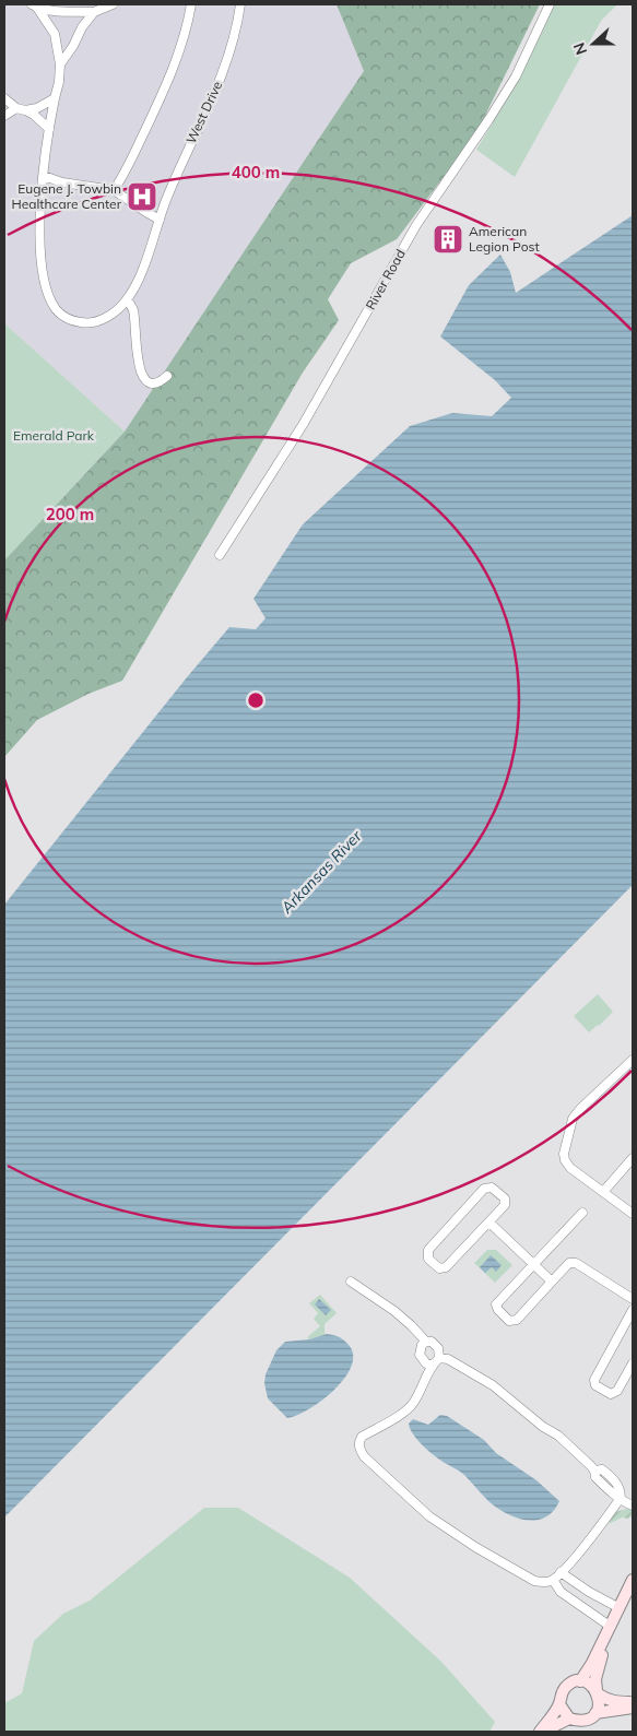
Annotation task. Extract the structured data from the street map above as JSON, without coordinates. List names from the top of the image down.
{
  "streets": {
    "street": ["West Drive", "River Road"]
  },
  "water": ["Arkansas River"],
  "parks": ["Emerald Park"],
  "places": {
    "hospital": ["Eugene J. Towbin Healthcare Center"],
    "building": ["American Legion Post"]
  },
  "north": "left",
  "rings": ["400 m", "200 m"]
}
